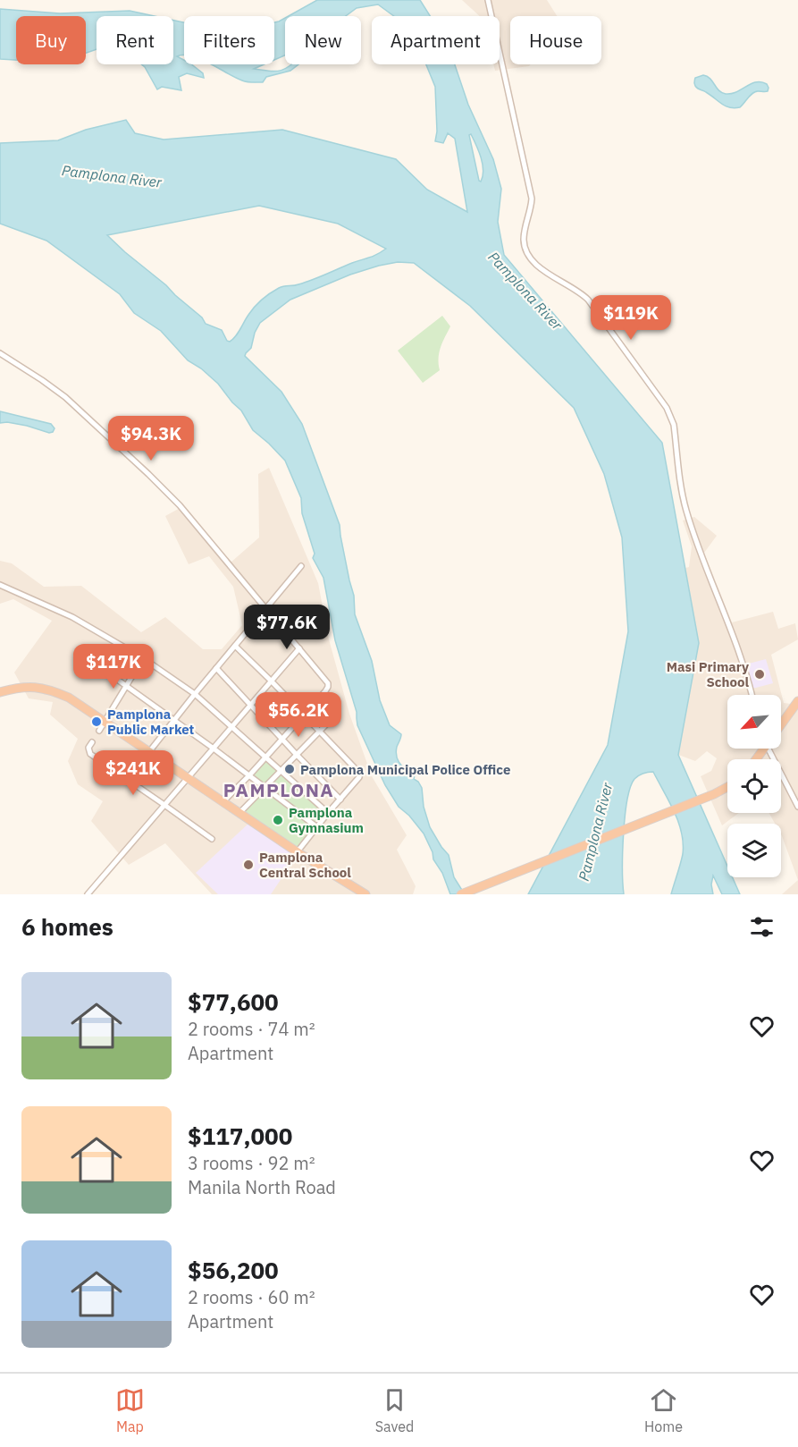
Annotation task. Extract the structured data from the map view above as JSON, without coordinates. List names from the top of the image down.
{
  "districts": ["PAMPLONA"],
  "water": ["Pamplona River"],
  "places": [
    "Masi Primary School",
    "Pamplona Public Market",
    "Pamplona Municipal Police Office",
    "Pamplona Gymnasium",
    "Pamplona Central School"
  ],
  "north": "bottom left",
  "page": {
    "chip": [
      "Buy",
      "Rent",
      "Filters",
      "New",
      "Apartment",
      "House"
    ],
    "price": [
      "$119K",
      "$94.3K",
      "$77.6K",
      "$117K",
      "$56.2K",
      "$241K"
    ],
    "heading": "6 homes",
    "list": [
      {
        "name": "$77,600",
        "note": "2 rooms · 74 m² · Apartment"
      },
      {
        "name": "$117,000",
        "note": "3 rooms · 92 m² · Manila North Road"
      },
      {
        "name": "$56,200",
        "note": "2 rooms · 60 m² · Apartment"
      }
    ],
    "tabs": ["Map", "Saved", "Home"]
  }
}
